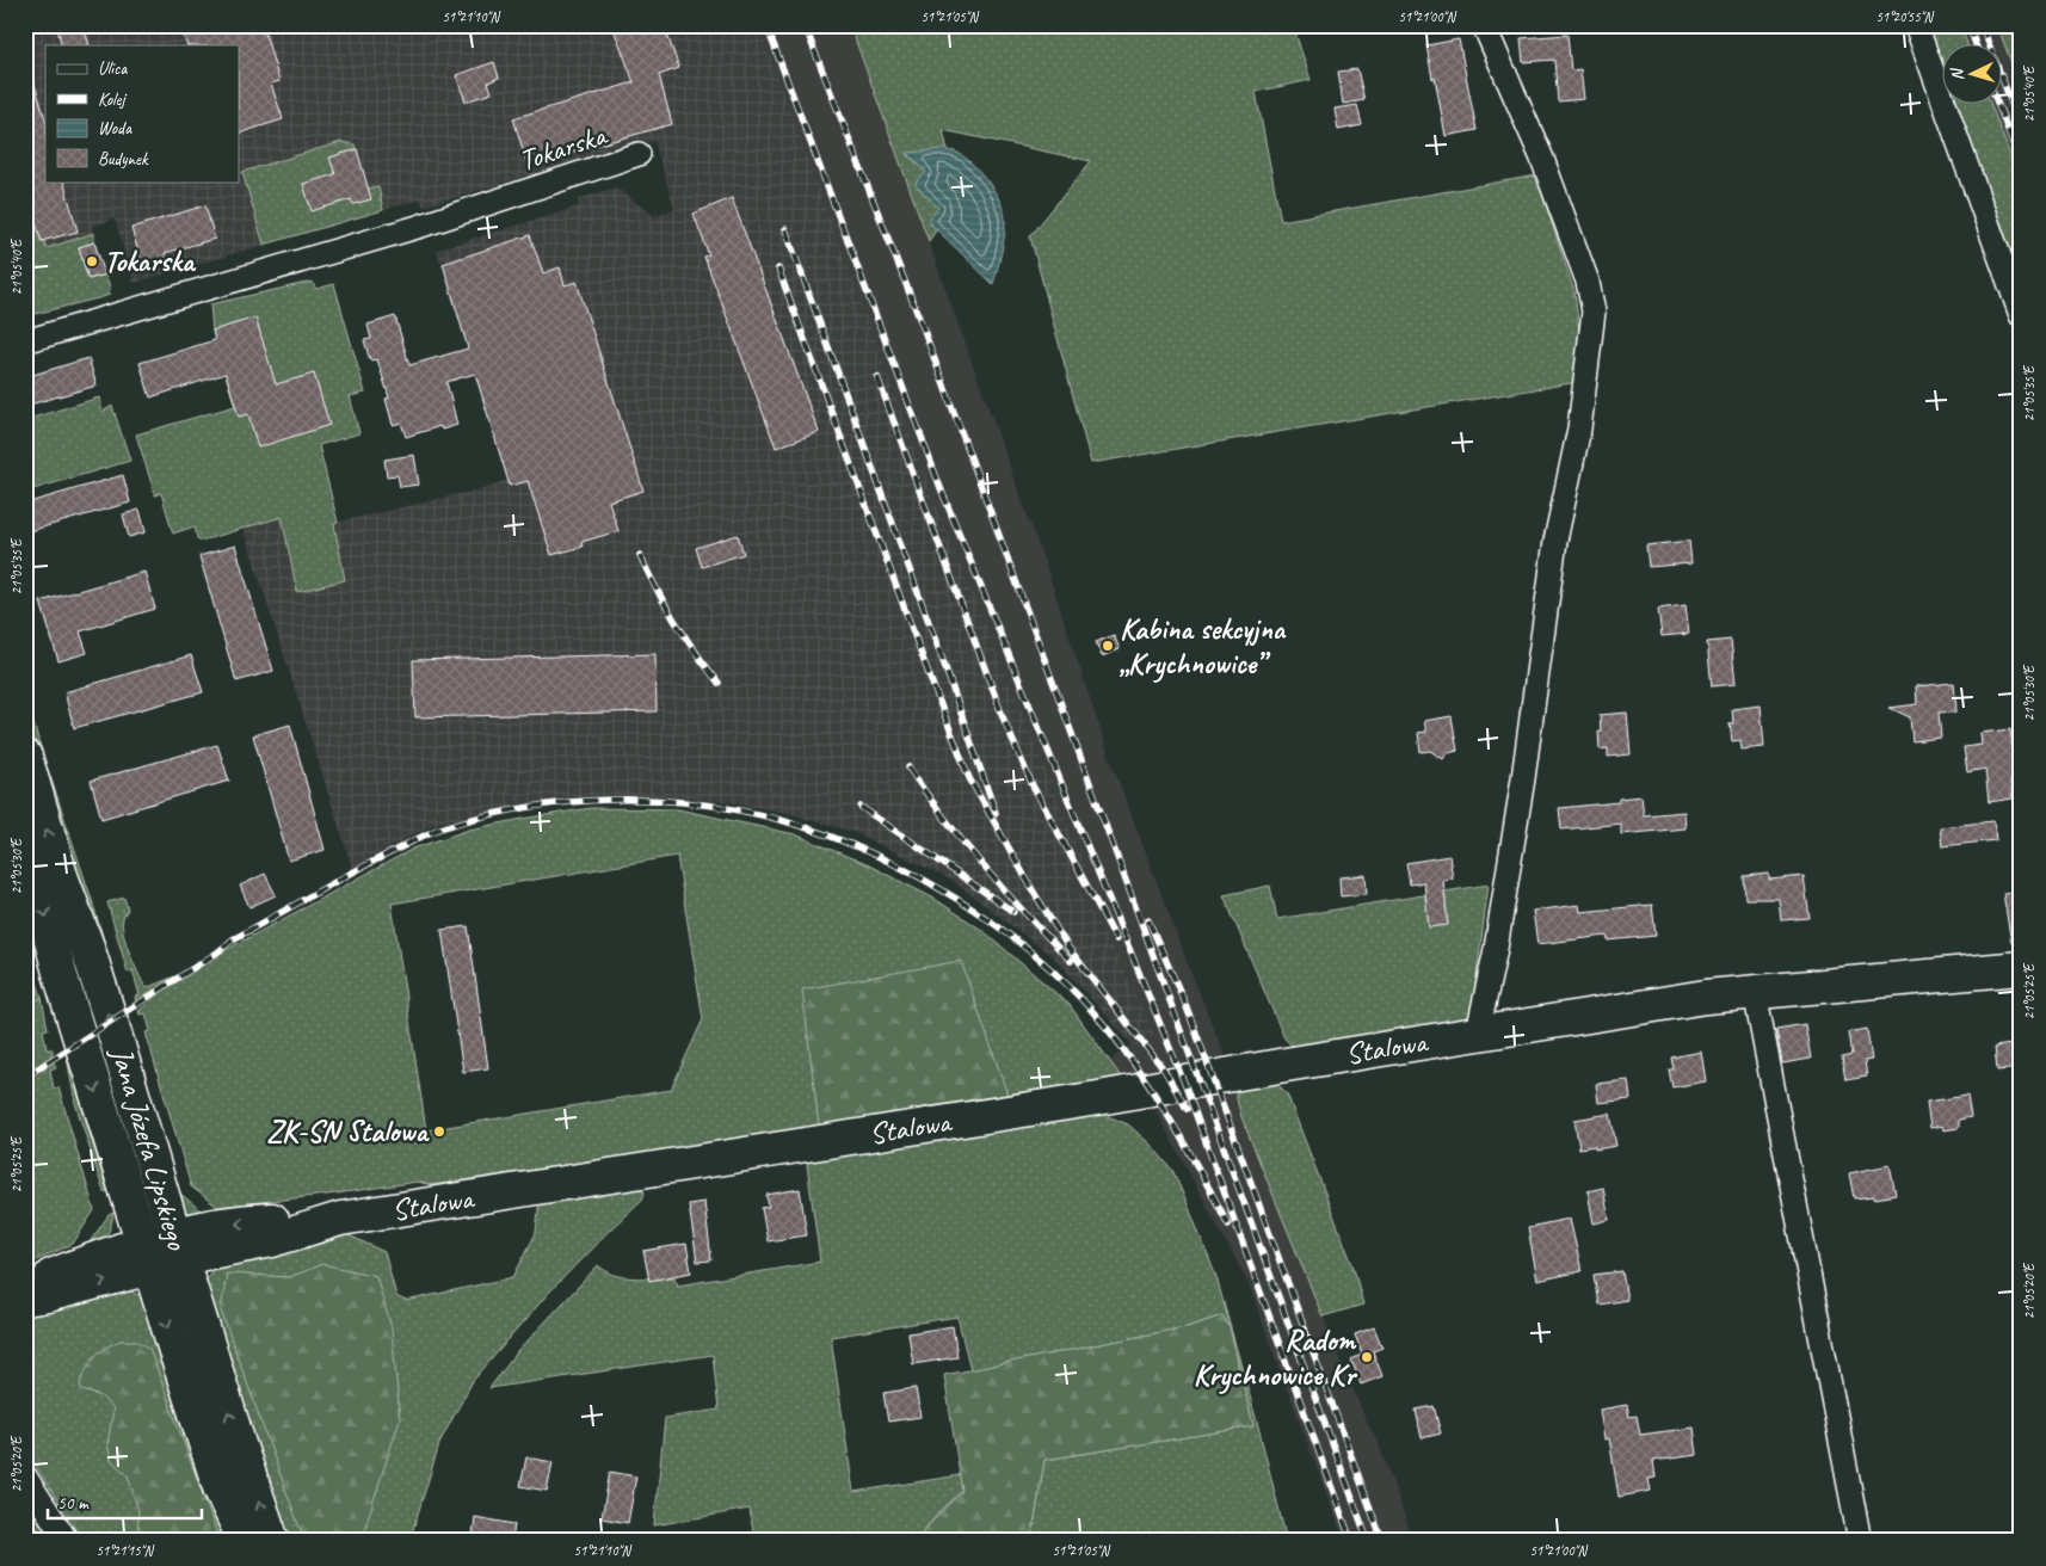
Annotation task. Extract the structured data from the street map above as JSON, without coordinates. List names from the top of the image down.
{
  "streets": {
    "street": ["Tokarska", "Stalowa", "Jana Józefa Lipskiego"]
  },
  "crossings": [
    ["Stalowa", "Jana Józefa Lipskiego"]
  ],
  "places": [
    "Tokarska",
    "Kabina sekcyjna „Krychnowice”",
    "ZK-SN Stalowa",
    "Radom Krychnowice Kr"
  ],
  "legend": [
    "Ulica",
    "Kolej",
    "Woda",
    "Budynek"
  ],
  "scale_bar": "50 m",
  "north": "left",
  "coordinates": [
    "51°21'10\"N",
    "51°21'05\"N",
    "51°21'00\"N",
    "51°20'55\"N",
    "21°05'40\"E",
    "21°05'35\"E",
    "21°05'30\"E",
    "21°05'25\"E",
    "21°05'20\"E",
    "51°21'15\"N"
  ]
}
